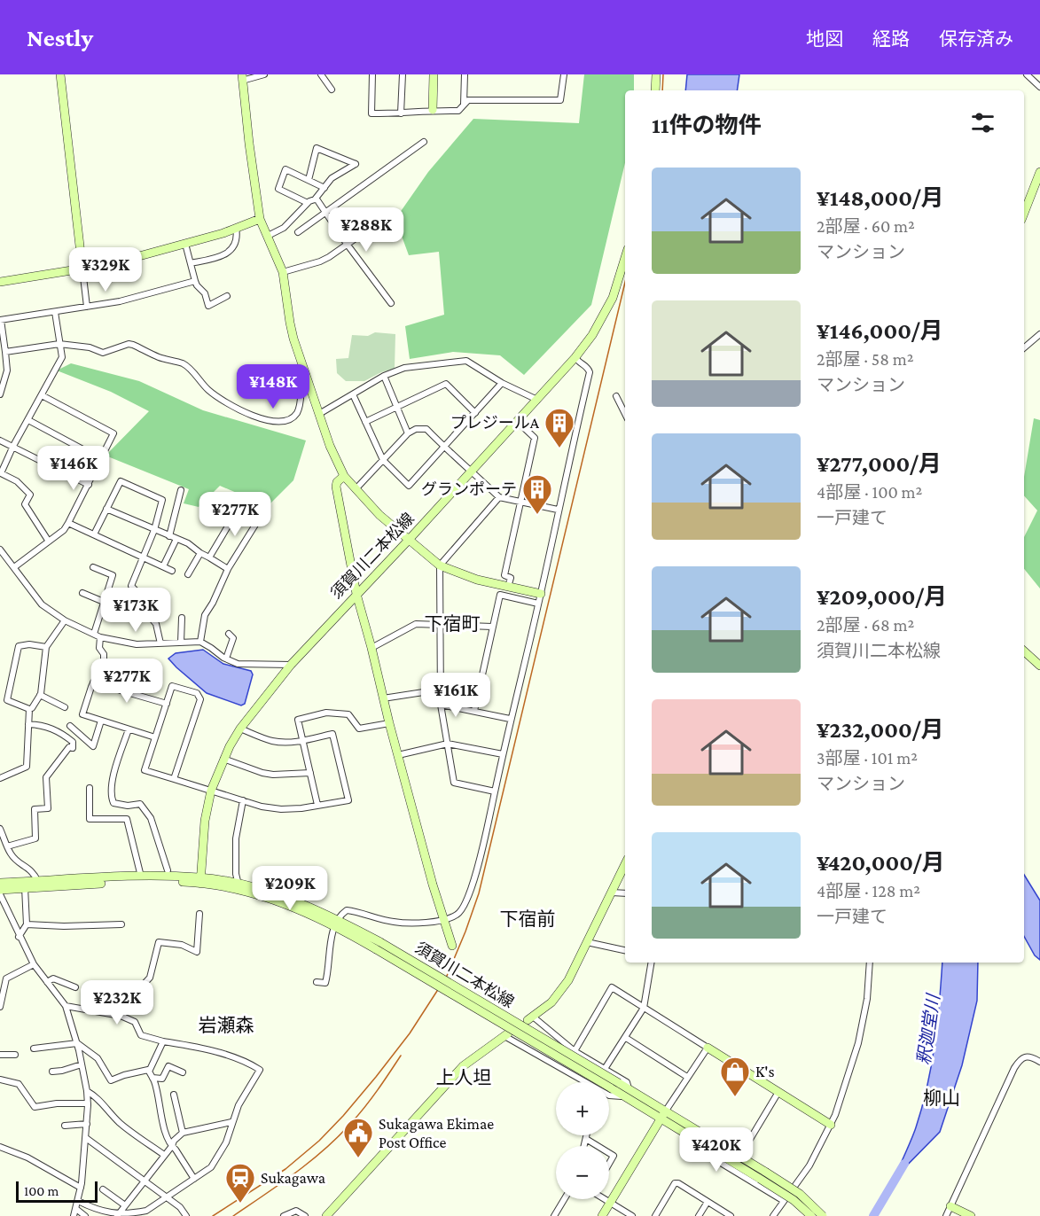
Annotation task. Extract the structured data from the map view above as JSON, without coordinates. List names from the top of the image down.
{
  "streets": {
    "street": ["須賀川二本松線"]
  },
  "districts": [
    "下宿町",
    "下宿前",
    "岩瀬森",
    "上人坦",
    "柳山"
  ],
  "water": ["釈迦堂川"],
  "places": {
    "building": ["プレジールA", "グランポーテ"],
    "shop": ["K's"],
    "public building": ["Sukagawa Ekimae Post Office"],
    "station": ["Sukagawa"]
  },
  "scale_bar": "100 m",
  "page": {
    "header": "Nestly",
    "nav": ["地図", "経路", "保存済み"],
    "heading": "11件の物件",
    "list": [
      {
        "name": "¥148,000/月",
        "note": "2部屋 · 60 m² · マンション"
      },
      {
        "name": "¥146,000/月",
        "note": "2部屋 · 58 m² · マンション"
      },
      {
        "name": "¥277,000/月",
        "note": "4部屋 · 100 m² · 一戸建て"
      },
      {
        "name": "¥209,000/月",
        "note": "2部屋 · 68 m² · 須賀川二本松線"
      },
      {
        "name": "¥232,000/月",
        "note": "3部屋 · 101 m² · マンション"
      },
      {
        "name": "¥420,000/月",
        "note": "4部屋 · 128 m² · 一戸建て"
      }
    ],
    "price": [
      "¥288K",
      "¥329K",
      "¥148K",
      "¥146K",
      "¥277K",
      "¥173K",
      "¥277K",
      "¥161K",
      "¥209K",
      "¥232K",
      "¥420K"
    ],
    "map_buttons": ["+", "−"],
    "scale": "100 m"
  }
}
